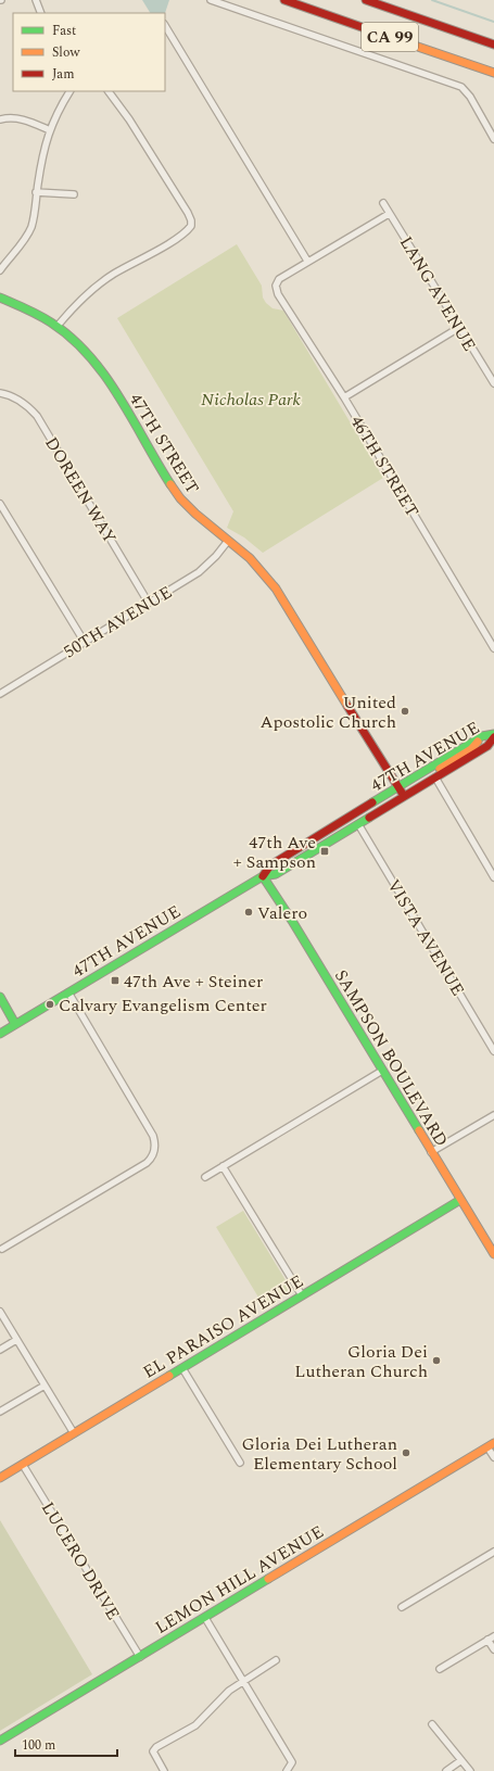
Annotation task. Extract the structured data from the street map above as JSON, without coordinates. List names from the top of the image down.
{
  "streets": {
    "main road": [
      "CA 99",
      "47TH STREET",
      "47TH AVENUE",
      "SAMPSON BOULEVARD",
      "EL PARAISO AVENUE",
      "LEMON HILL AVENUE"
    ],
    "street": [
      "LANG AVENUE",
      "46TH STREET",
      "DOREEN WAY",
      "50TH AVENUE",
      "VISTA AVENUE",
      "LUCERO DRIVE"
    ]
  },
  "crossings": [
    ["47TH STREET", "50TH AVENUE"],
    ["47TH STREET", "47TH AVENUE"],
    ["DOREEN WAY", "50TH AVENUE"],
    ["47TH AVENUE", "VISTA AVENUE"],
    ["47TH AVENUE", "SAMPSON BOULEVARD"],
    ["SAMPSON BOULEVARD", "EL PARAISO AVENUE"],
    ["EL PARAISO AVENUE", "LUCERO DRIVE"],
    ["LUCERO DRIVE", "LEMON HILL AVENUE"]
  ],
  "parks": ["Nicholas Park"],
  "places": {
    "other": [
      "United Apostolic Church",
      "Valero",
      "Calvary Evangelism Center",
      "Gloria Dei Lutheran Church",
      "Gloria Dei Lutheran Elementary School"
    ],
    "transit": ["47th Ave + Sampson", "47th Ave + Steiner"]
  },
  "legend": ["Fast", "Slow", "Jam"],
  "scale_bar": "100 m"
}
